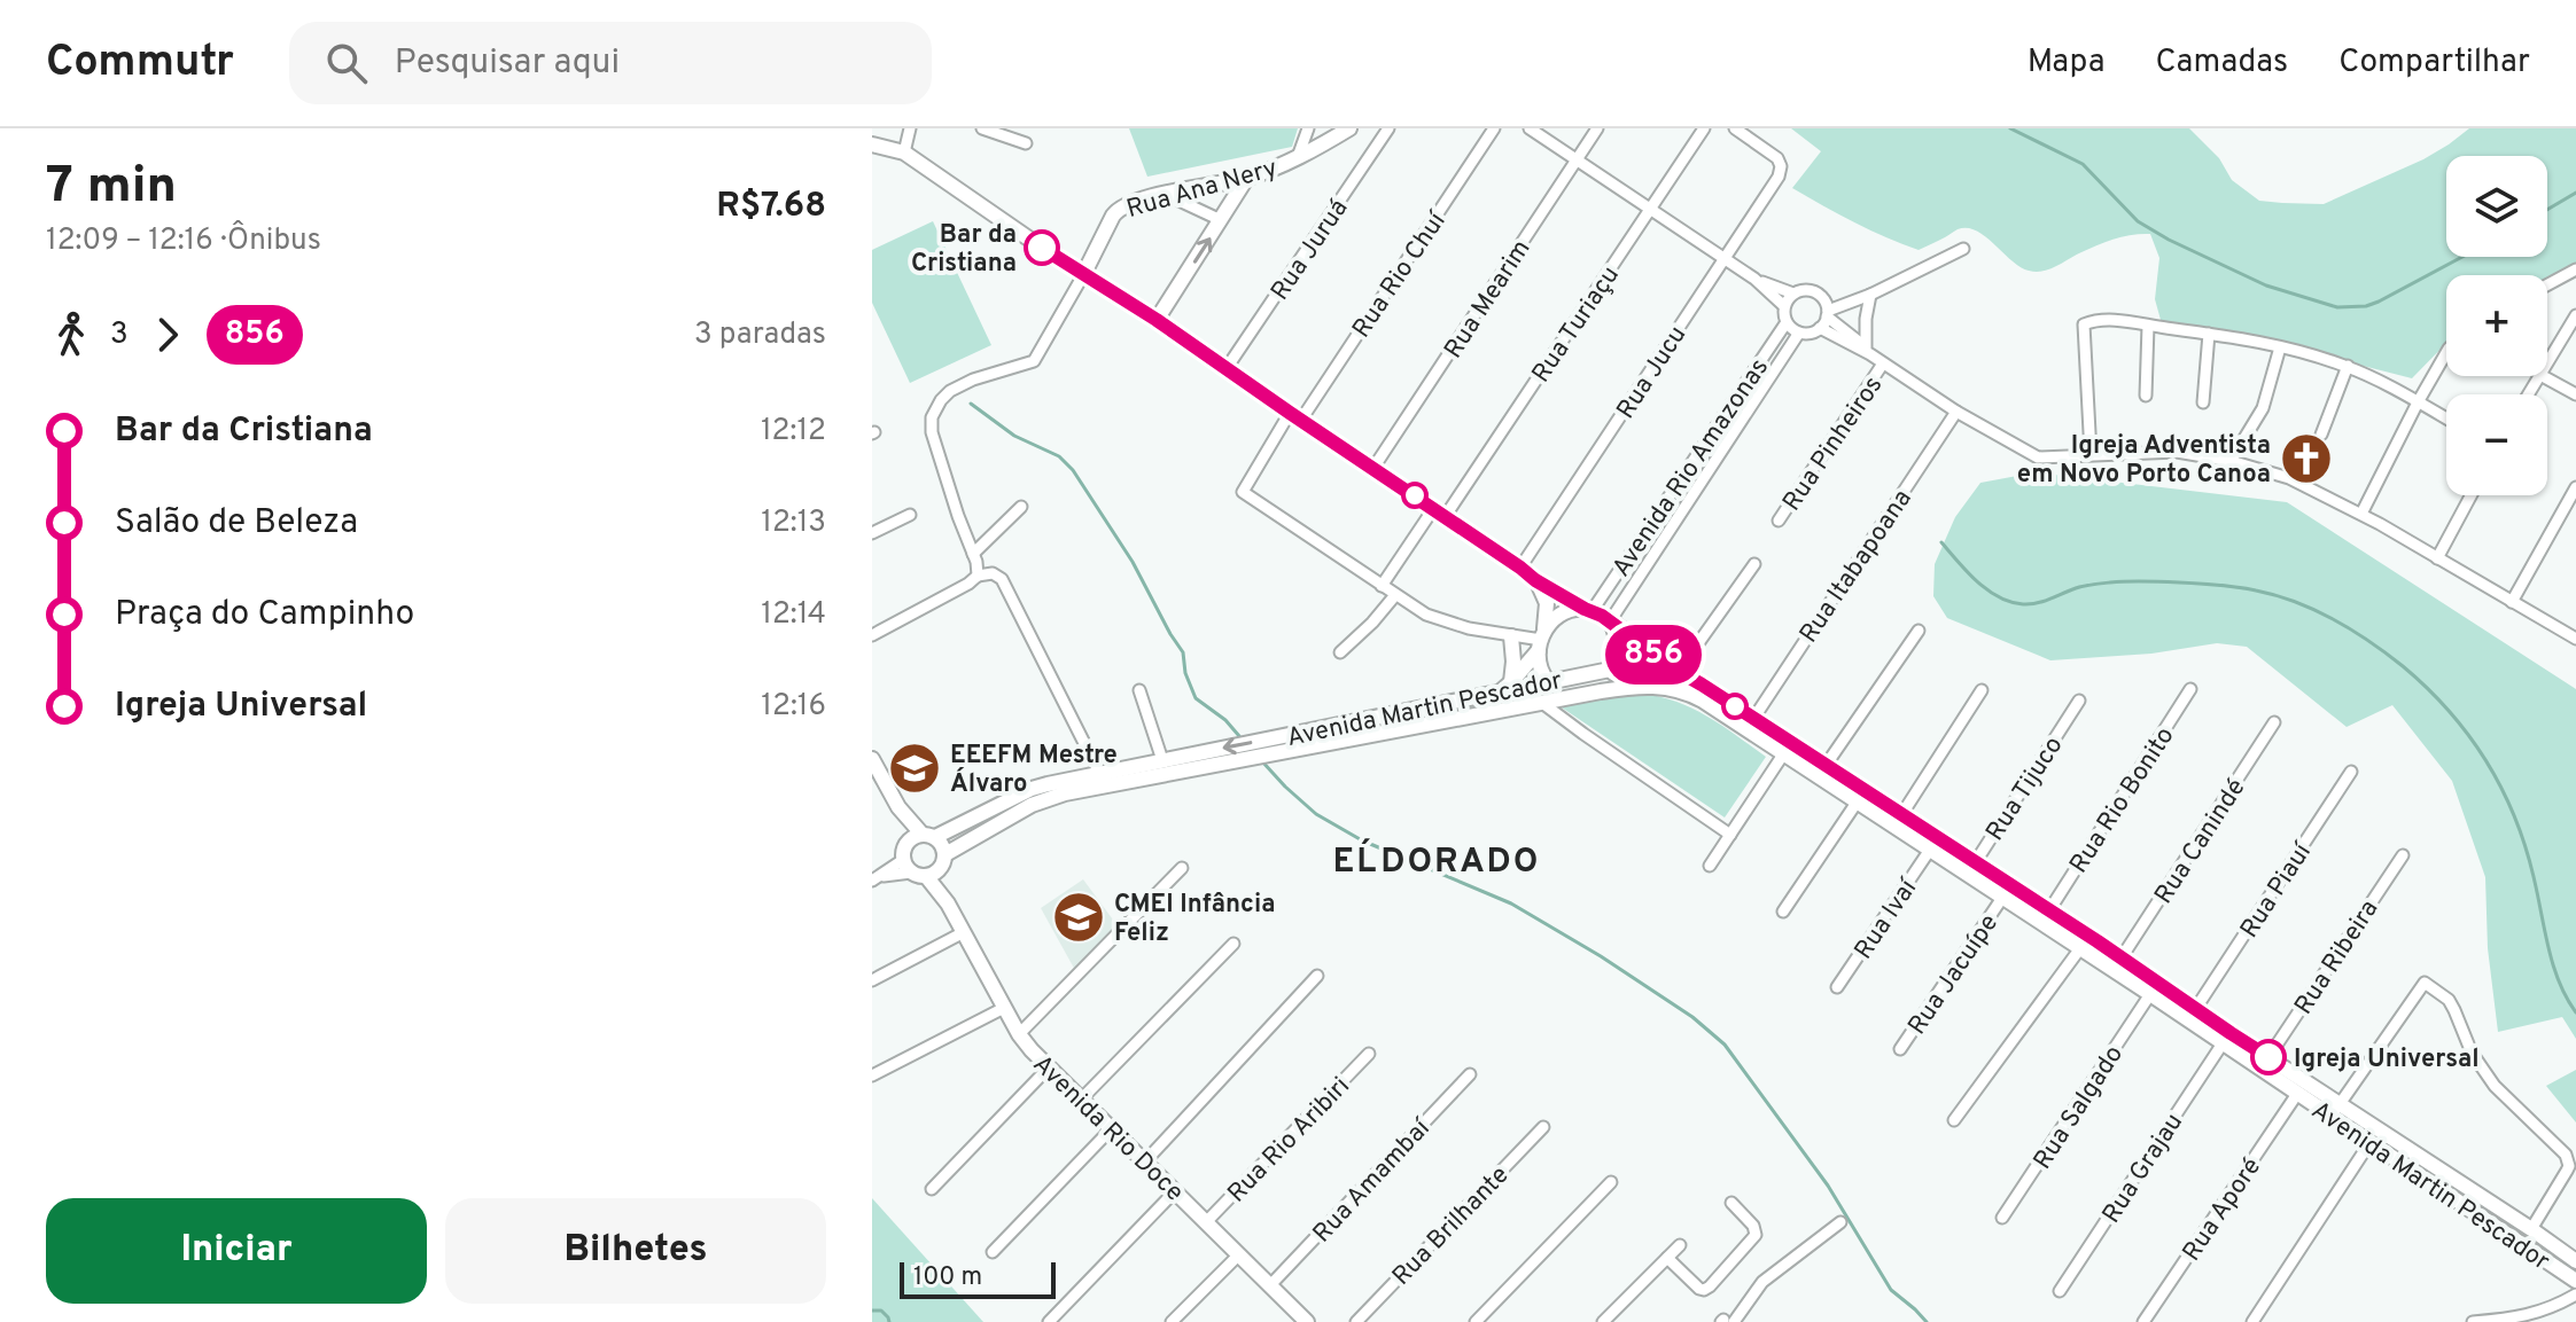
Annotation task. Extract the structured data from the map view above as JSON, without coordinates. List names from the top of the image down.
{
  "streets": {
    "street": [
      "Rua Ana Nery",
      "Rua Juruá",
      "Rua Rio Chuí",
      "Rua Mearim",
      "Rua Turiaçu",
      "Rua Jucu",
      "Rua Pinheiros",
      "Avenida Rio Amazonas",
      "Rua Itabapoana",
      "Avenida Martin Pescador",
      "Rua Tijuco",
      "Rua Rio Bonito",
      "Rua Canindé",
      "Rua Piauí",
      "Rua Ivaí",
      "Rua Ribeira",
      "Rua Jacuípe",
      "Rua Salgado",
      "Avenida Rio Doce",
      "Rua Rio Aribiri",
      "Rua Grajau",
      "Rua Amambaí",
      "Rua Aporé",
      "Rua Brilhante"
    ]
  },
  "crossings": [
    ["Rua Rio Chuí", "Rua Turiaçu"],
    ["Avenida Rio Amazonas", "Avenida Martin Pescador"],
    ["Rua Itabapoana", "Avenida Martin Pescador"],
    ["Avenida Martin Pescador", "Rua Tijuco"],
    ["Avenida Martin Pescador", "Rua Rio Bonito"],
    ["Avenida Martin Pescador", "Rua Canindé"],
    ["Avenida Martin Pescador", "Rua Piauí"],
    ["Avenida Martin Pescador", "Rua Ivaí"],
    ["Avenida Martin Pescador", "Rua Ribeira"],
    ["Avenida Martin Pescador", "Rua Jacuípe"],
    ["Avenida Martin Pescador", "Rua Salgado"],
    ["Avenida Martin Pescador", "Avenida Rio Doce"],
    ["Avenida Martin Pescador", "Rua Grajau"],
    ["Avenida Martin Pescador", "Rua Aporé"],
    ["Avenida Rio Doce", "Rua Rio Aribiri"],
    ["Avenida Rio Doce", "Rua Amambaí"]
  ],
  "districts": ["EL´DORADO"],
  "places": {
    "other": ["Bar da Cristiana", "Igreja Universal"],
    "church": ["Igreja Adventista em Novo Porto Canoa"],
    "school or university": ["EEEFM Mestre Álvaro", "CMEI Infância Feliz"]
  },
  "lines": ["bus line 856"],
  "scale_bar": "100 m",
  "page": {
    "header": "Commutr",
    "search": "Pesquisar aqui",
    "nav": ["Mapa", "Camadas", "Compartilhar"],
    "heading": ["7 min", "12:09 – 12:16 · Ônibus", "R$7.68"],
    "on_map": "856",
    "map_buttons": ["+", "−"],
    "legs": ["3", "856", "3 paradas"],
    "list": [
      {
        "name": "Bar da Cristiana",
        "value": "12:12"
      },
      {
        "name": "Salão de Beleza",
        "value": "12:13"
      },
      {
        "name": "Praça do Campinho",
        "value": "12:14"
      },
      {
        "name": "Igreja Universal",
        "value": "12:16"
      }
    ],
    "buttons": ["Iniciar", "Bilhetes"],
    "scale": "100 m"
  }
}
